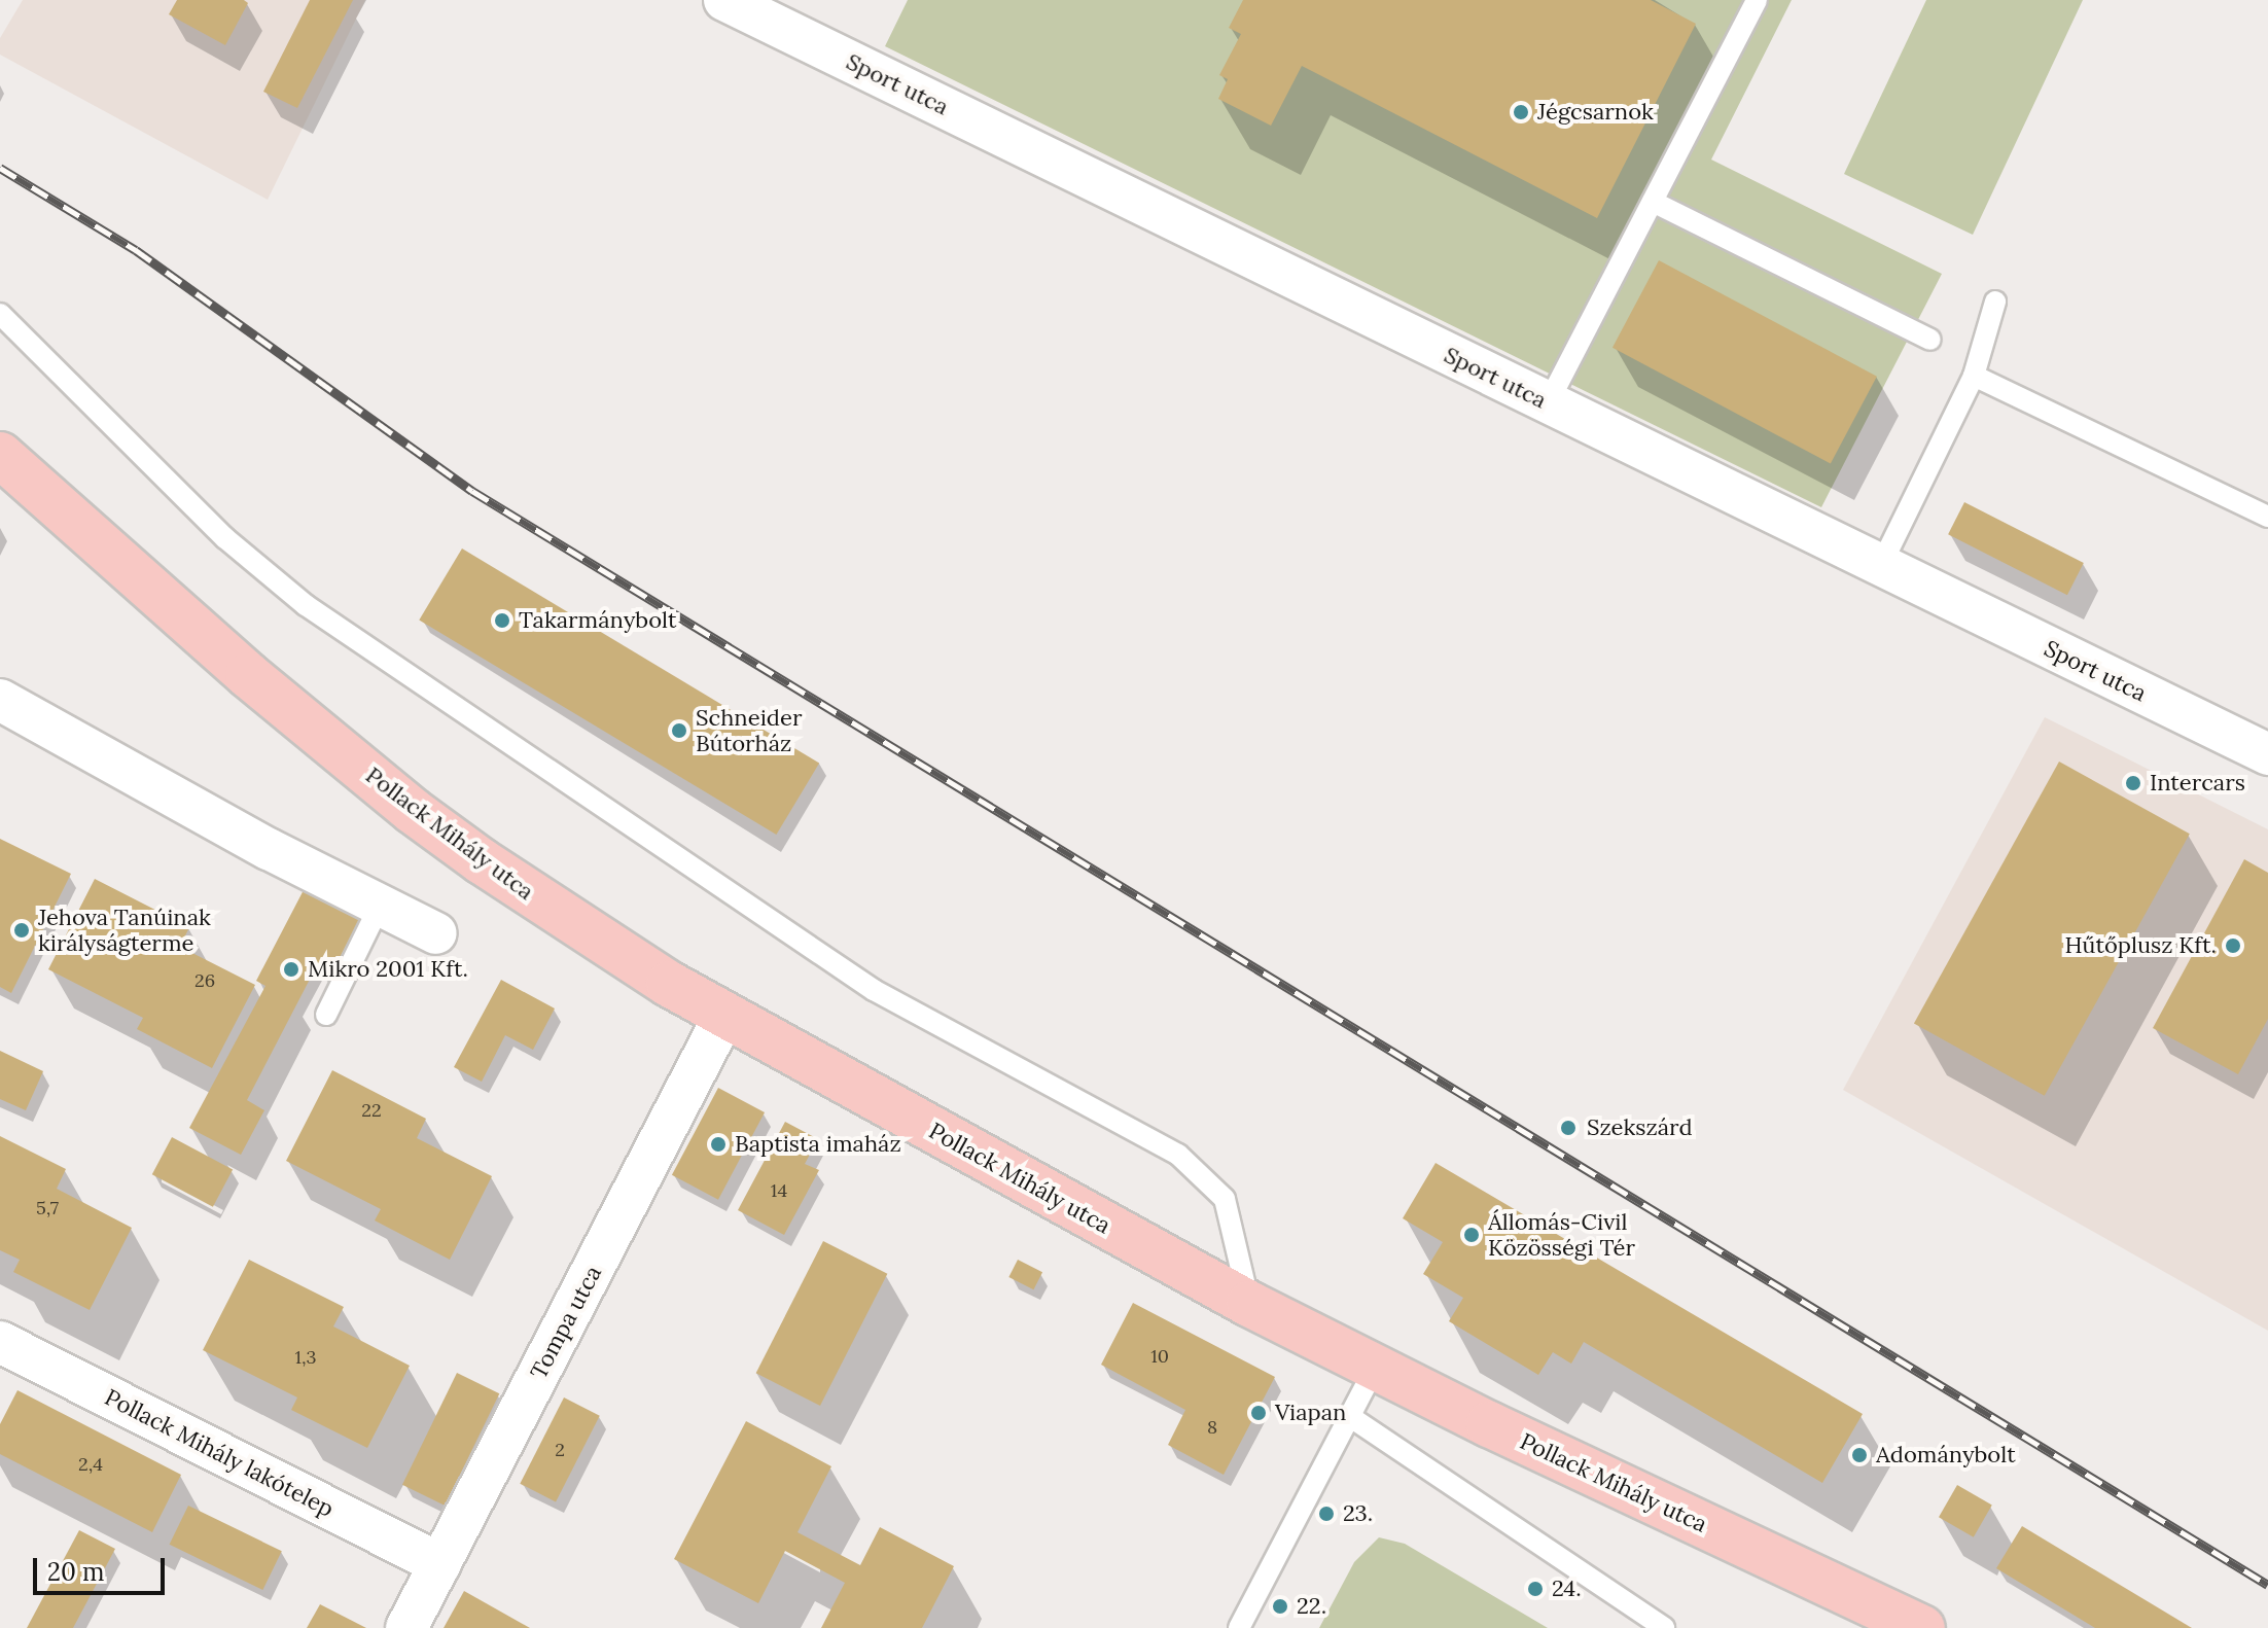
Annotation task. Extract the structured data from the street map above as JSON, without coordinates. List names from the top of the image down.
{
  "streets": {
    "main road": ["Pollack Mihály utca"],
    "street": ["Sport utca", "Tompa utca", "Pollack Mihály lakótelep"]
  },
  "crossings": [
    ["Pollack Mihály utca", "Tompa utca"],
    ["Tompa utca", "Pollack Mihály lakótelep"]
  ],
  "places": [
    "Jégcsarnok",
    "Takarmánybolt",
    "Schneider Bútorház",
    "Intercars",
    "Jehova Tanúinak királyságterme",
    "Hűtőplusz Kft.",
    "Mikro 2001 Kft.",
    "Szekszárd",
    "Baptista imaház",
    "Állomás-Civil Közösségi Tér",
    "Viapan",
    "Adománybolt",
    "23.",
    "24.",
    "22."
  ],
  "house_numbers": [
    "26",
    "22",
    "14",
    "5,7",
    "10",
    "1,3",
    "8",
    "2",
    "2,4"
  ],
  "scale_bar": "20 m"
}
